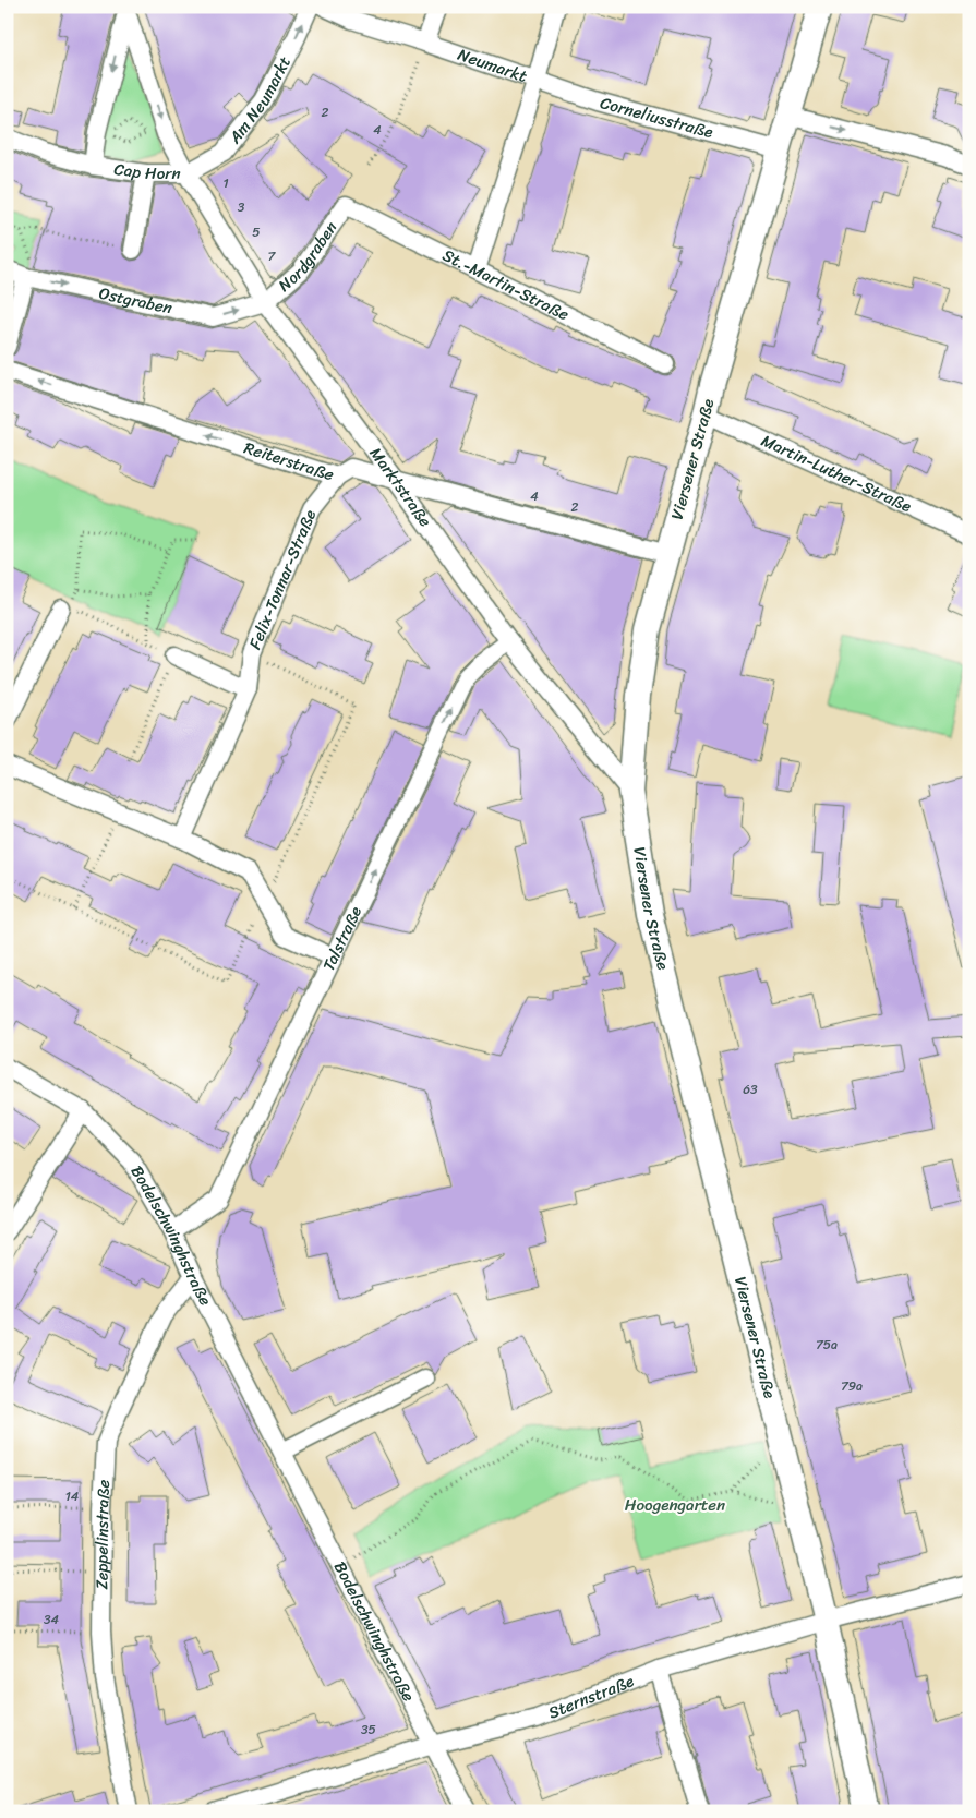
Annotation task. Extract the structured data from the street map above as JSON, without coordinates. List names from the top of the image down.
{
  "streets": {
    "main road": ["Viersener Straße"],
    "street": [
      "Neumarkt",
      "Am Neumarkt",
      "Corneliusstraße",
      "Cap Horn",
      "Nordgraben",
      "St.-Martin-Straße",
      "Ostgraben",
      "Reiterstraße",
      "Martin-Luther-Straße",
      "Marktstraße",
      "Felix-Tonnar-Straße",
      "Talstraße",
      "Bodelschwinghstraße",
      "Zeppelinstraße",
      "Sternstraße"
    ]
  },
  "crossings": [
    ["Neumarkt", "Corneliusstraße"],
    ["Neumarkt", "St.-Martin-Straße"],
    ["Am Neumarkt", "Cap Horn"],
    ["Am Neumarkt", "Marktstraße"],
    ["Corneliusstraße", "Viersener Straße"],
    ["Cap Horn", "Marktstraße"],
    ["Nordgraben", "St.-Martin-Straße"],
    ["Nordgraben", "Ostgraben"],
    ["Nordgraben", "Marktstraße"],
    ["Ostgraben", "Marktstraße"],
    ["Reiterstraße", "Viersener Straße"],
    ["Reiterstraße", "Marktstraße"],
    ["Reiterstraße", "Felix-Tonnar-Straße"],
    ["Viersener Straße", "Martin-Luther-Straße"],
    ["Viersener Straße", "Marktstraße"],
    ["Viersener Straße", "Sternstraße"],
    ["Marktstraße", "Talstraße"],
    ["Talstraße", "Bodelschwinghstraße"],
    ["Bodelschwinghstraße", "Zeppelinstraße"],
    ["Bodelschwinghstraße", "Sternstraße"]
  ],
  "one_way": [
    "Am Neumarkt",
    "Cap Horn",
    "Ostgraben",
    "Reiterstraße",
    "Talstraße"
  ],
  "parks": ["Hoogengarten"],
  "house_numbers": [
    "2",
    "4",
    "1",
    "3",
    "5",
    "7",
    "4",
    "2",
    "63",
    "75a",
    "79a",
    "14",
    "34",
    "35"
  ]
}
